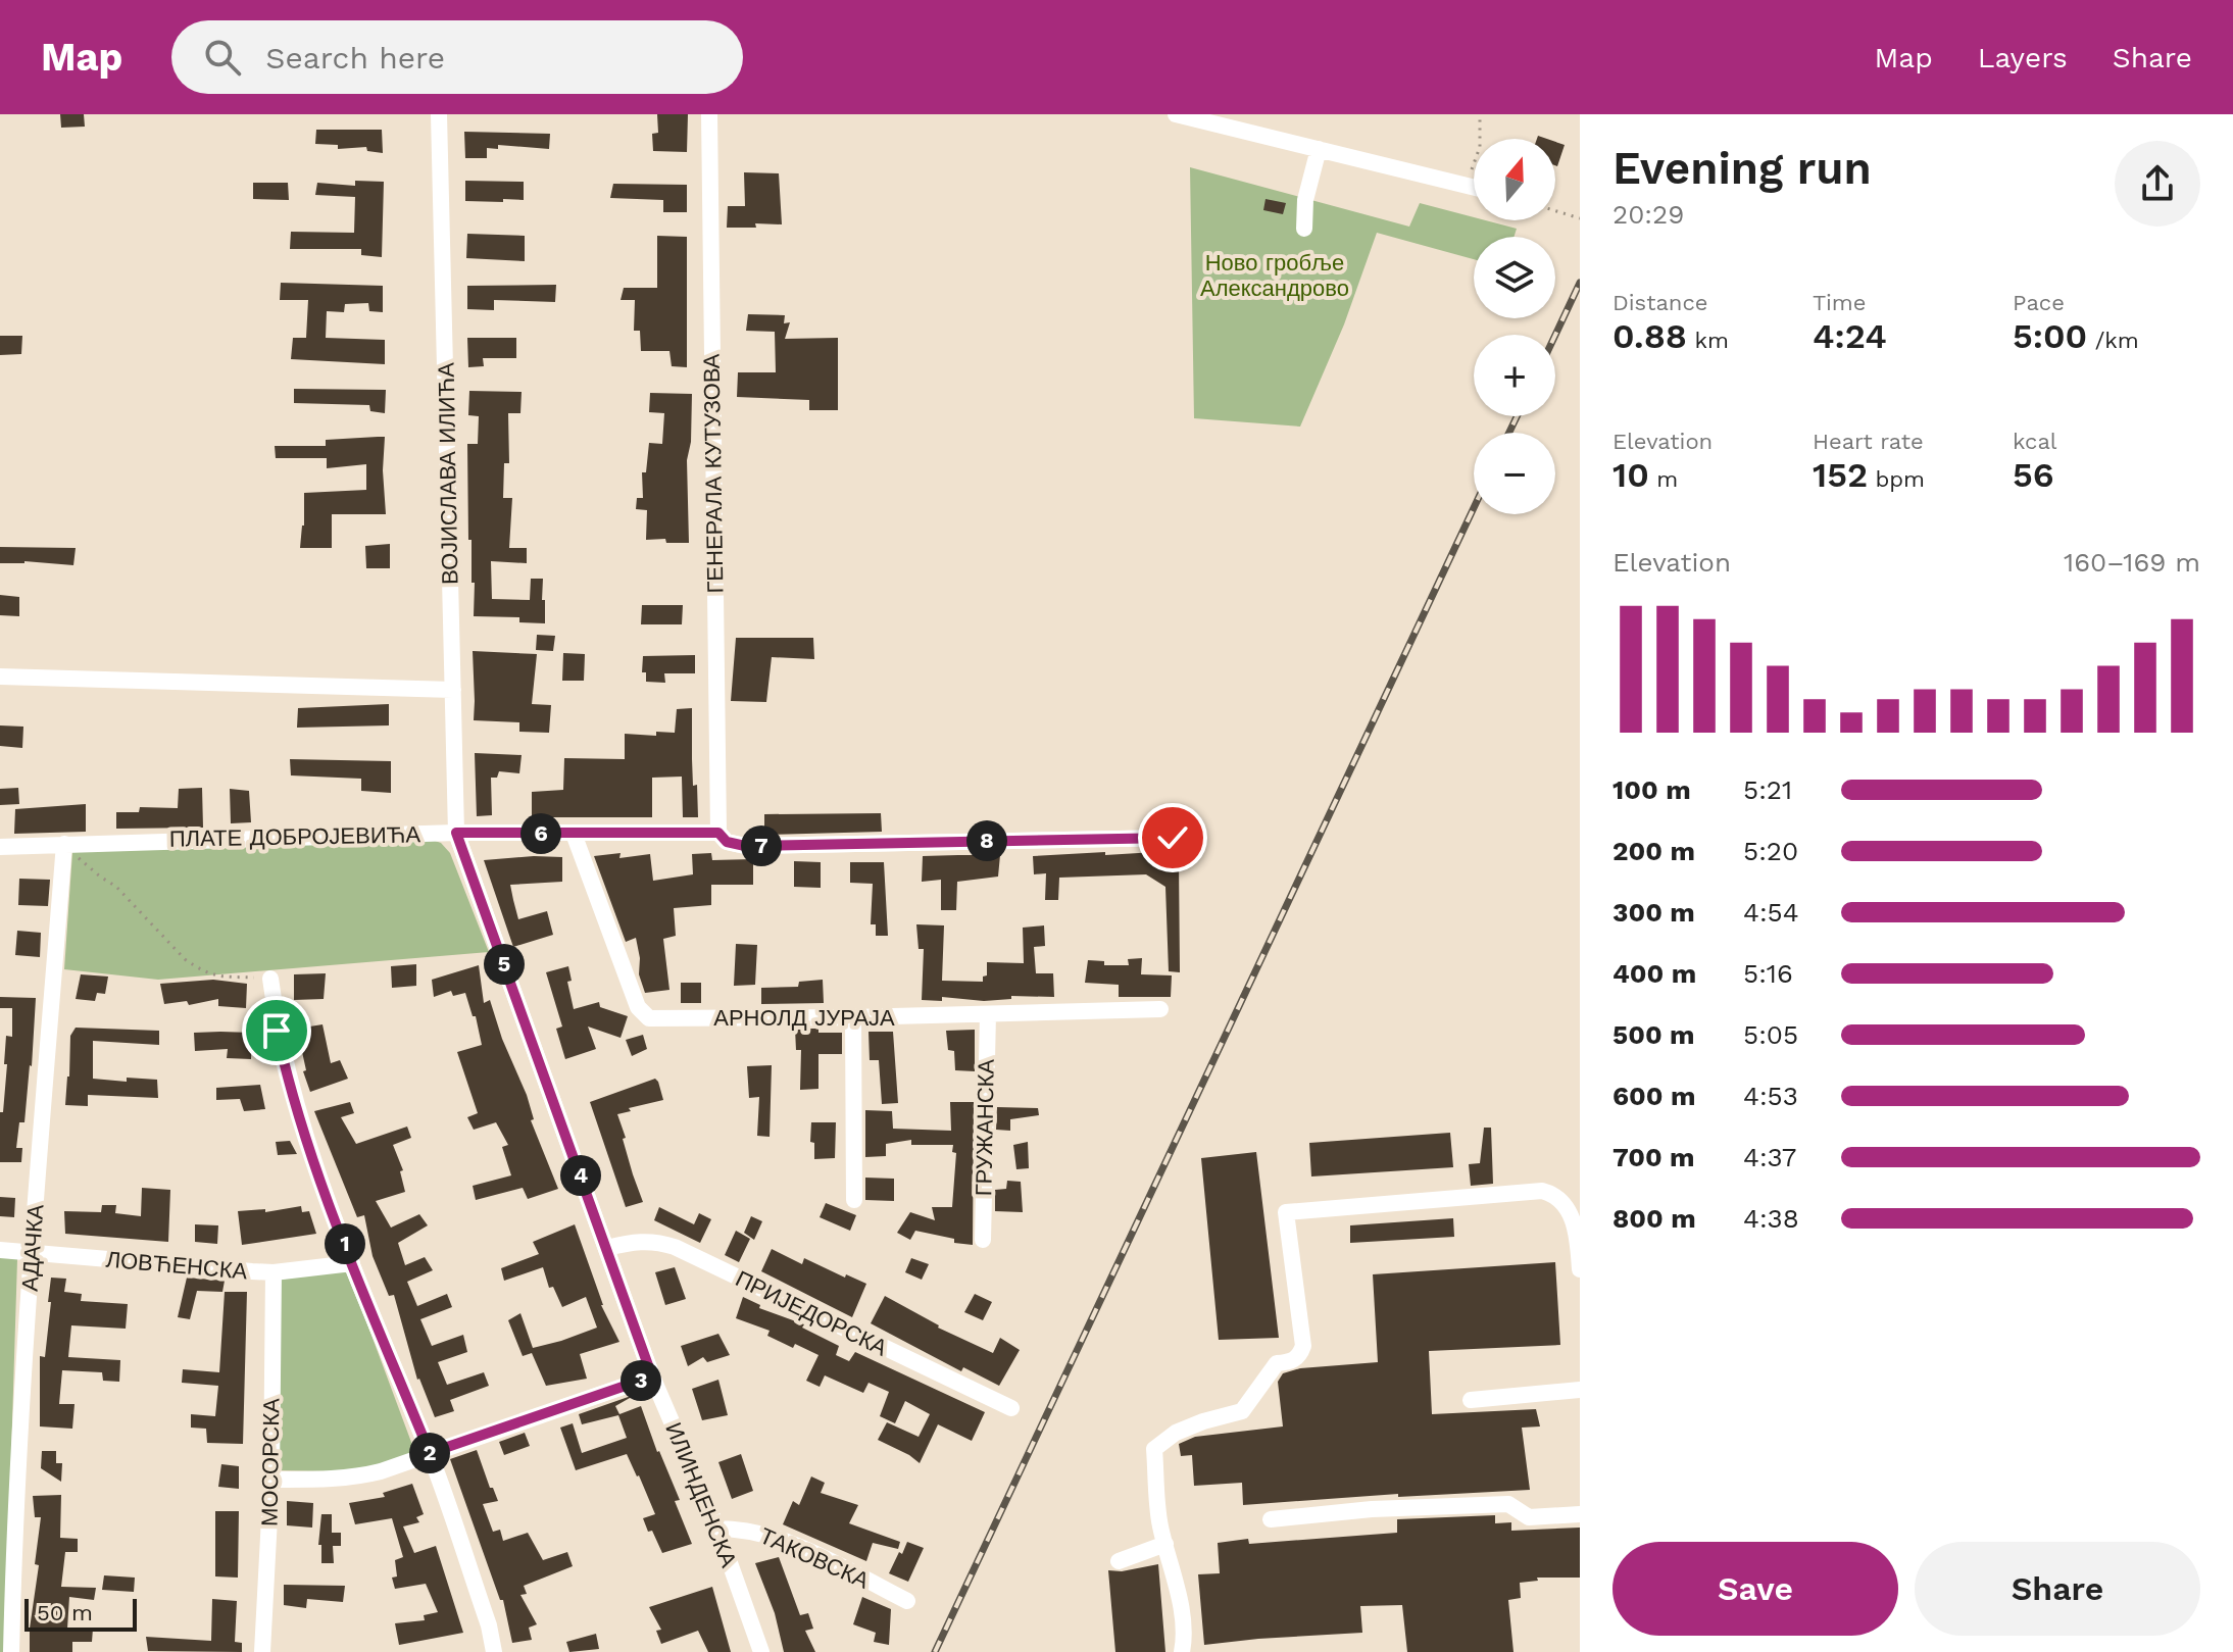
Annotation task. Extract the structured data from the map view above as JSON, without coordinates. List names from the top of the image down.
{
  "streets": {
    "street": [
      "ВОЈИСЛАВА ИЛИЋА",
      "ГЕНЕРАЛА КУТУЗОВА",
      "ПЛАТЕ ДОБРОЈЕВИЋА",
      "АРНОЛД ЈУРАЈА",
      "ГРУЖАНСКА",
      "АДАЧКА",
      "ЛОВЋЕНСКА",
      "ПРИЈЕДОРСКА",
      "МОСОРСКА",
      "ИЛИНДЕНСКА",
      "ТАКОВСКА"
    ]
  },
  "crossings": [
    ["ВОЈИСЛАВА ИЛИЋА", "ПЛАТЕ ДОБРОЈЕВИЋА"],
    ["ВОЈИСЛАВА ИЛИЋА", "ИЛИНДЕНСКА"],
    ["ГЕНЕРАЛА КУТУЗОВА", "ПЛАТЕ ДОБРОЈЕВИЋА"],
    ["ПЛАТЕ ДОБРОЈЕВИЋА", "АРНОЛД ЈУРАЈА"],
    ["ПЛАТЕ ДОБРОЈЕВИЋА", "АДАЧКА"],
    ["ПЛАТЕ ДОБРОЈЕВИЋА", "ИЛИНДЕНСКА"],
    ["АРНОЛД ЈУРАЈА", "ГРУЖАНСКА"],
    ["АДАЧКА", "ЛОВЋЕНСКА"],
    ["ЛОВЋЕНСКА", "МОСОРСКА"],
    ["ПРИЈЕДОРСКА", "ИЛИНДЕНСКА"],
    ["ИЛИНДЕНСКА", "ТАКОВСКА"]
  ],
  "parks": ["Ново гробље Александрово"],
  "scale_bar": "50 m",
  "north": "top",
  "page": {
    "header": "Map",
    "search": "Search here",
    "nav": ["Map", "Layers", "Share"],
    "heading": ["Evening run", "20:29"],
    "map_buttons": ["+", "−"],
    "stats": [
      ["Distance", "0.88 km"],
      ["Time", "4:24"],
      ["Pace", "5:00 /km"],
      ["Elevation", "10 m"],
      ["Heart rate", "152 bpm"],
      ["kcal", "56"]
    ],
    "chart": ["Elevation", "160–169 m"],
    "list": [
      {
        "name": "100 m",
        "note": "5:21"
      },
      {
        "name": "200 m",
        "note": "5:20"
      },
      {
        "name": "300 m",
        "note": "4:54"
      },
      {
        "name": "400 m",
        "note": "5:16"
      },
      {
        "name": "500 m",
        "note": "5:05"
      },
      {
        "name": "600 m",
        "note": "4:53"
      },
      {
        "name": "700 m",
        "note": "4:37"
      },
      {
        "name": "800 m",
        "note": "4:38"
      }
    ],
    "pins": [
      "6",
      "8",
      "7",
      "5",
      "4",
      "1",
      "3",
      "2"
    ],
    "buttons": ["Save", "Share"],
    "scale": "50 m"
  }
}
